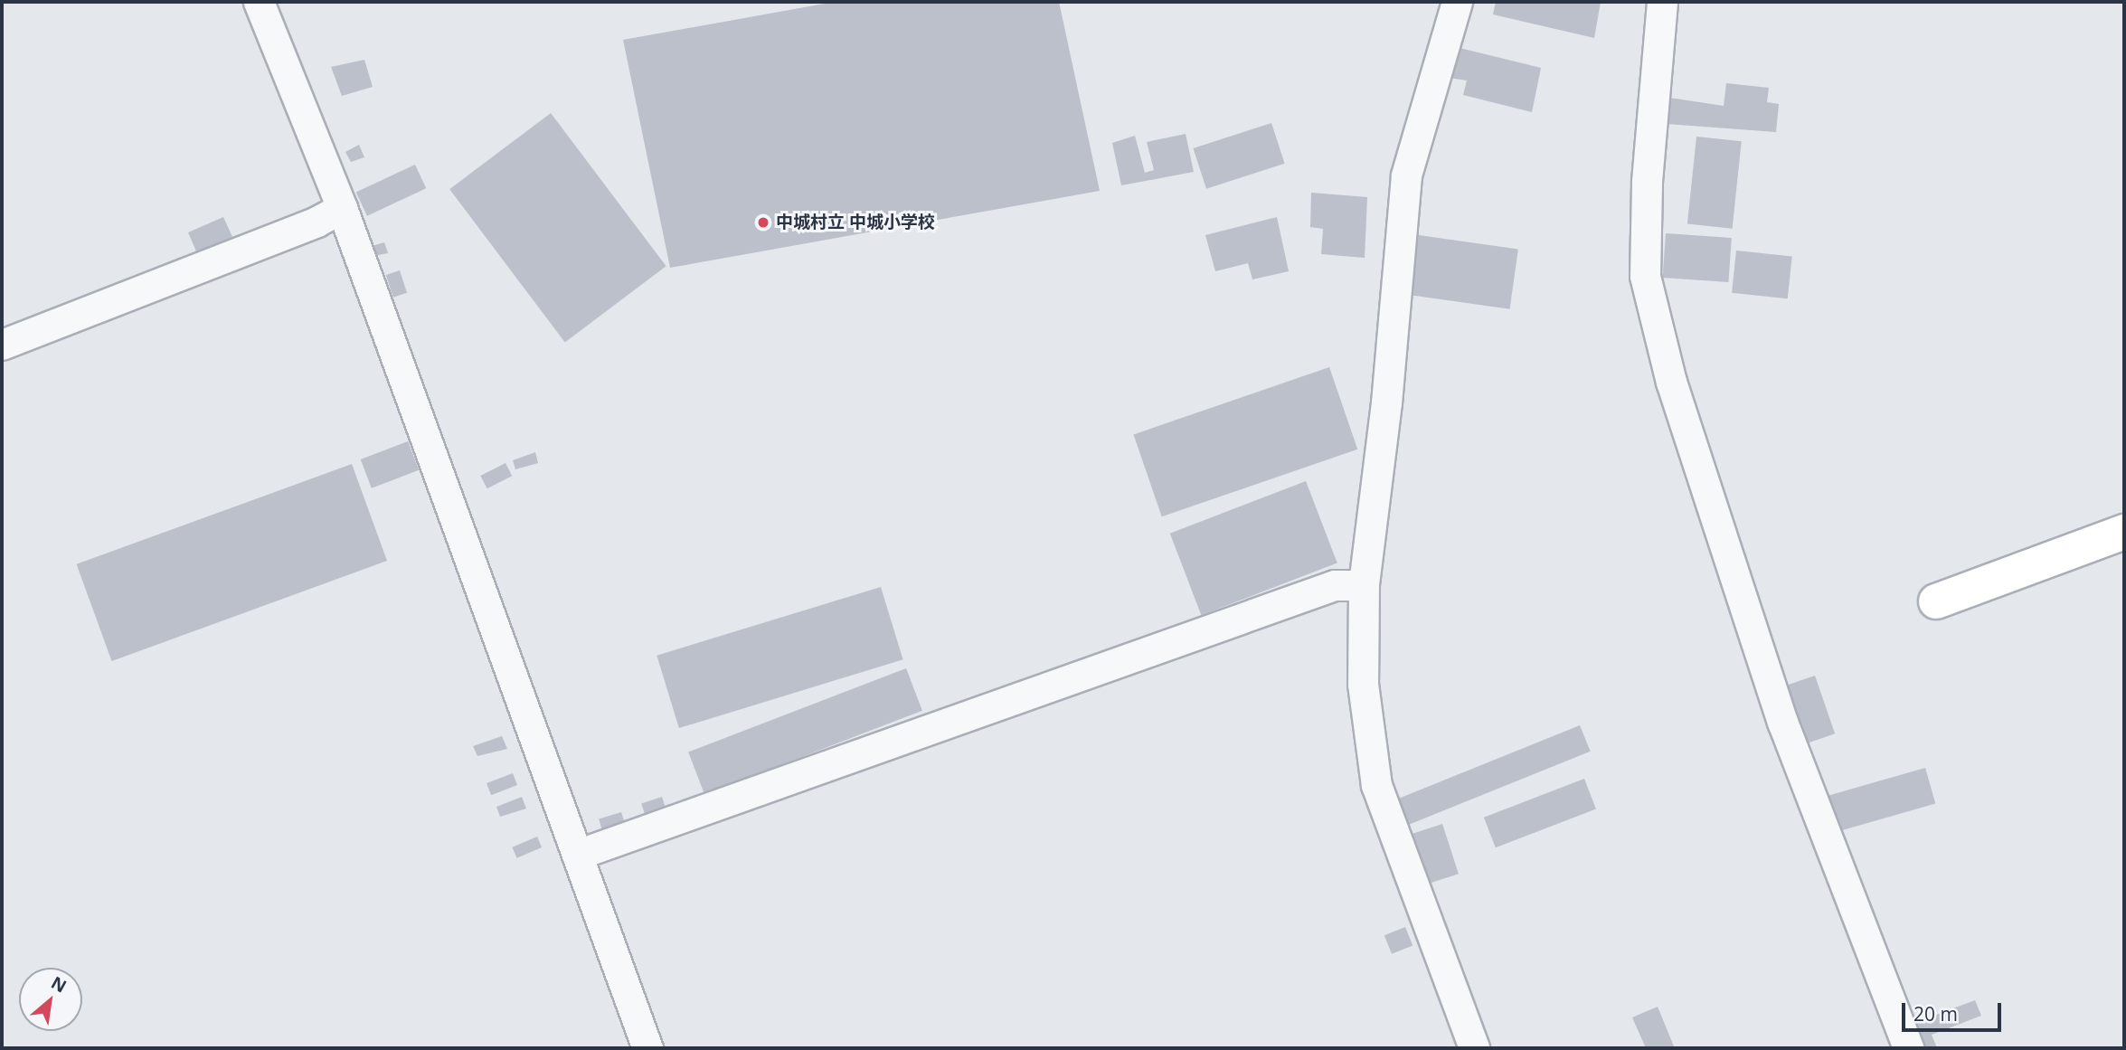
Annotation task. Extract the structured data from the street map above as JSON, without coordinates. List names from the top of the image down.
{
  "places": ["中城村立 中城小学校"],
  "scale_bar": "20 m",
  "north": "top right"
}
